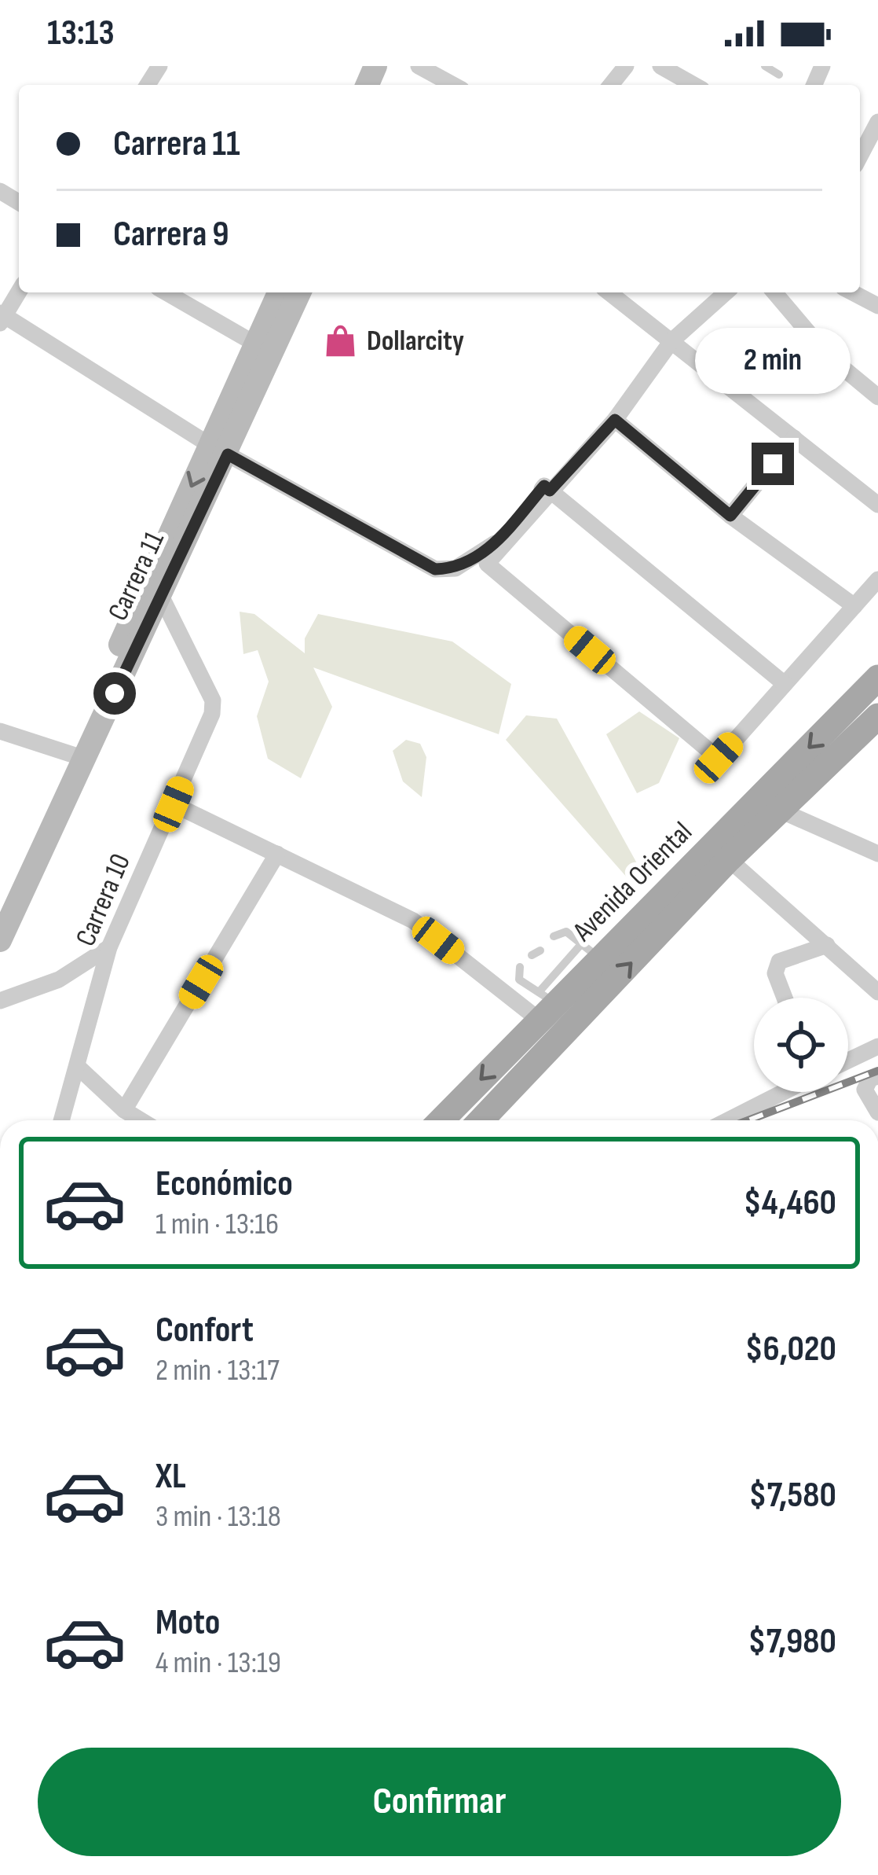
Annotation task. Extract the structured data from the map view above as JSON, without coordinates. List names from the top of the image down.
{
  "streets": {
    "main road": ["Carrera 11", "Avenida Oriental"],
    "street": ["Carrera 10"]
  },
  "crossings": [
    ["Carrera 11", "Carrera 10"]
  ],
  "places": {
    "shop": ["Dollarcity"]
  },
  "page": {
    "status": "13:13",
    "banner": ["Carrera 11", "Carrera 9"],
    "bubble": "2 min",
    "list": [
      {
        "name": "Económico",
        "note": "1 min · 13:16",
        "value": "$4,460"
      },
      {
        "name": "Confort",
        "note": "2 min · 13:17",
        "value": "$6,020"
      },
      {
        "name": "XL",
        "note": "3 min · 13:18",
        "value": "$7,580"
      },
      {
        "name": "Moto",
        "note": "4 min · 13:19",
        "value": "$7,980"
      }
    ],
    "buttons": "Confirmar"
  }
}
